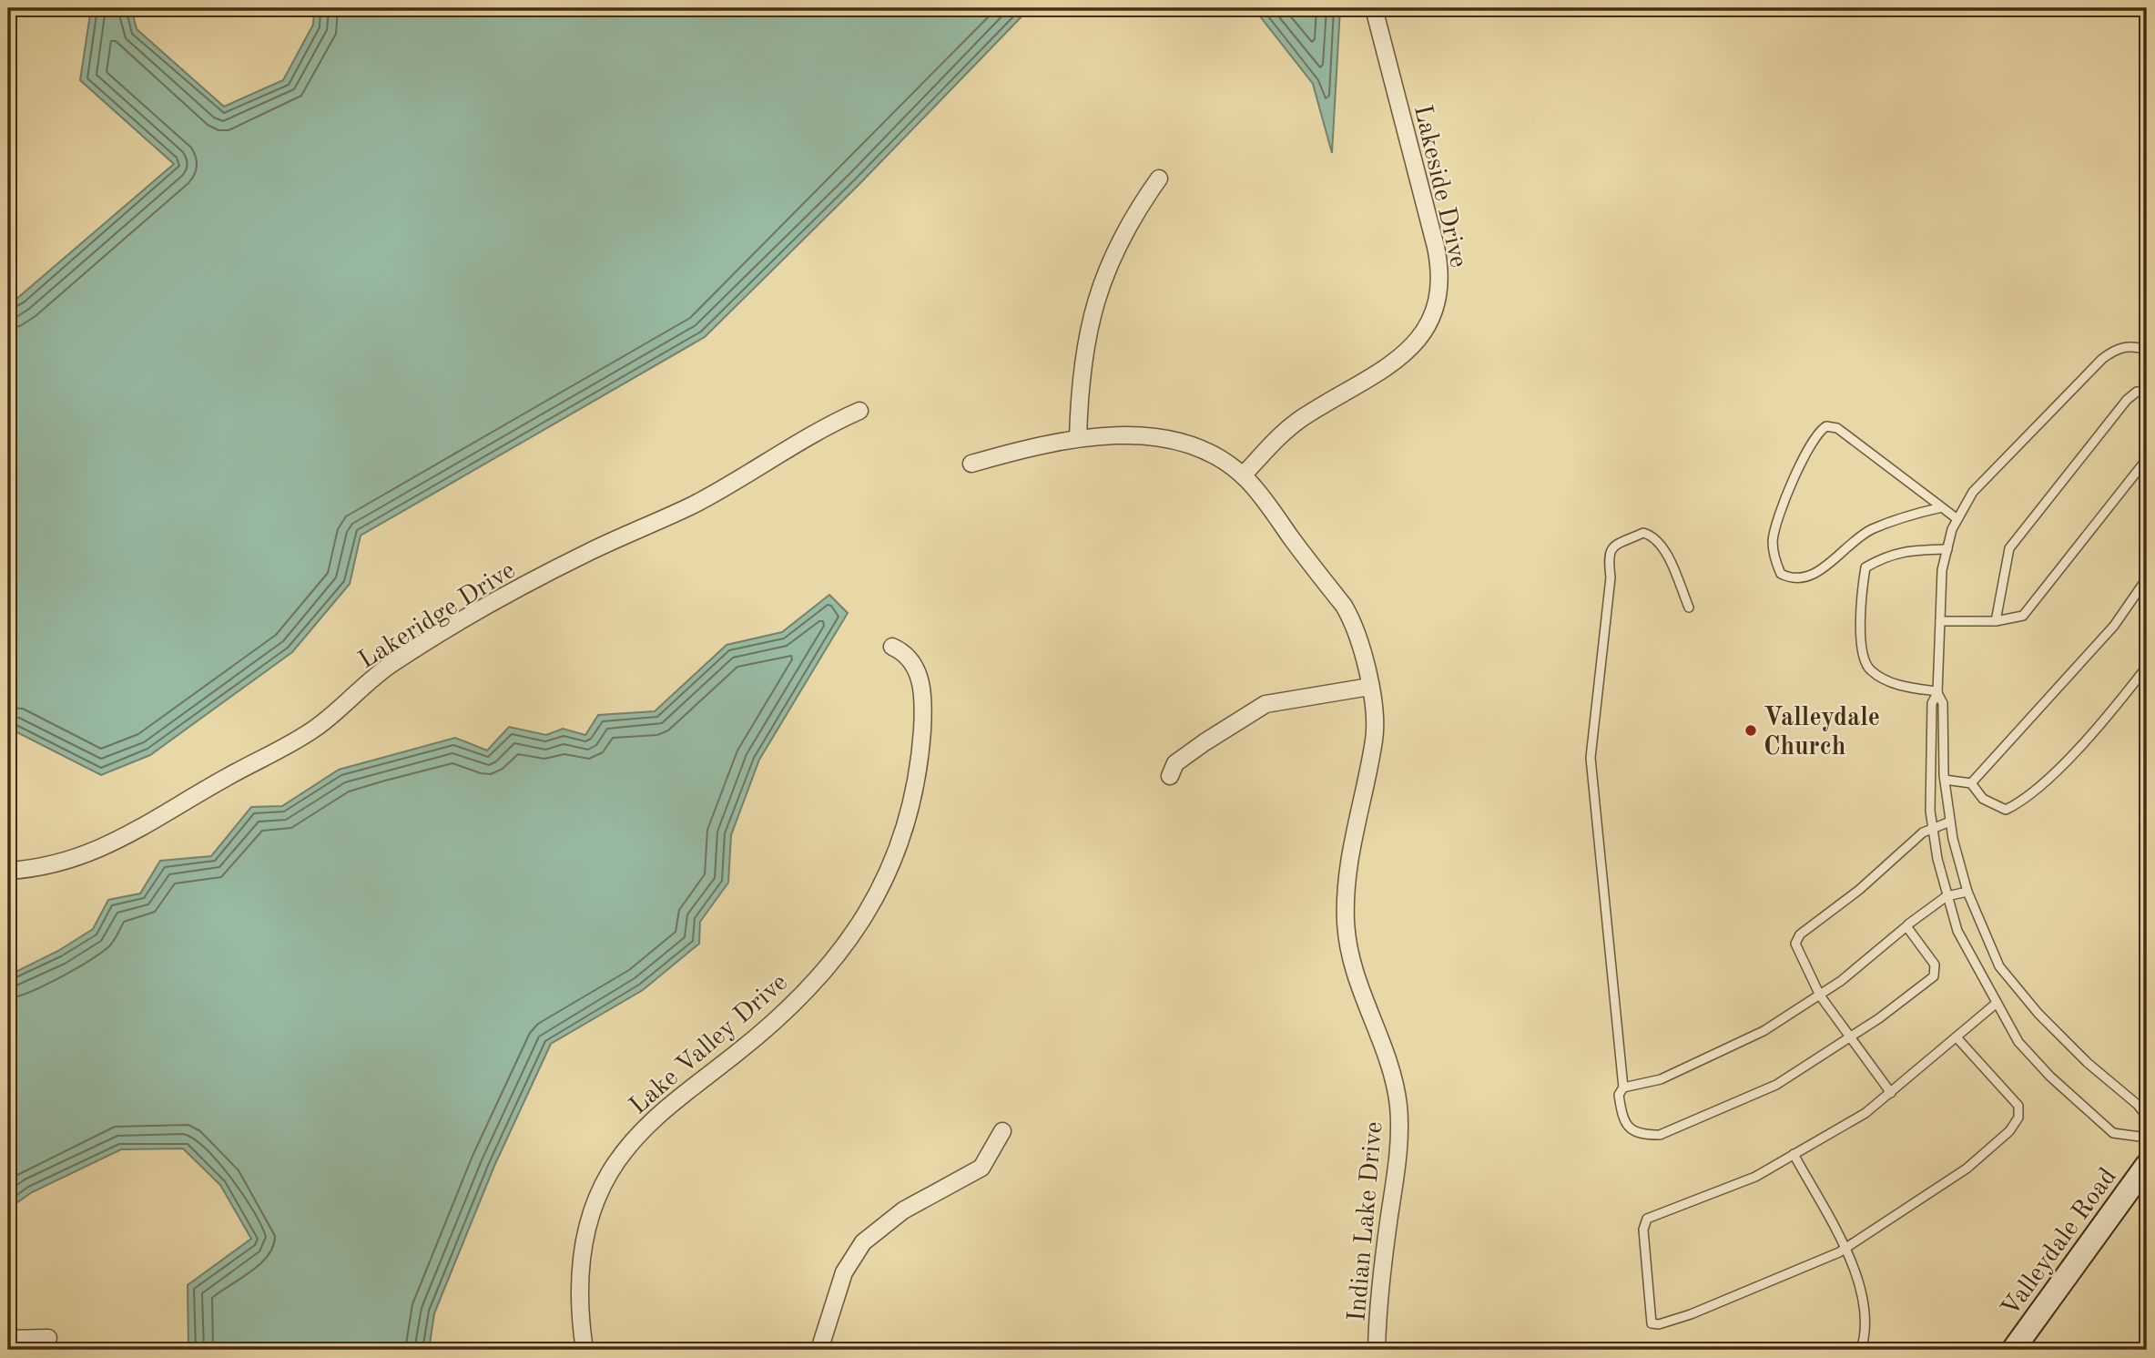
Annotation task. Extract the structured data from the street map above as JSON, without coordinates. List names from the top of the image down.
{
  "streets": {
    "main road": ["Valleydale Road"],
    "street": [
      "Lakeside Drive",
      "Lakeridge Drive",
      "Lake Valley Drive",
      "Indian Lake Drive"
    ]
  },
  "crossings": [
    ["Lakeside Drive", "Indian Lake Drive"]
  ],
  "places": ["Valleydale Church"]
}
